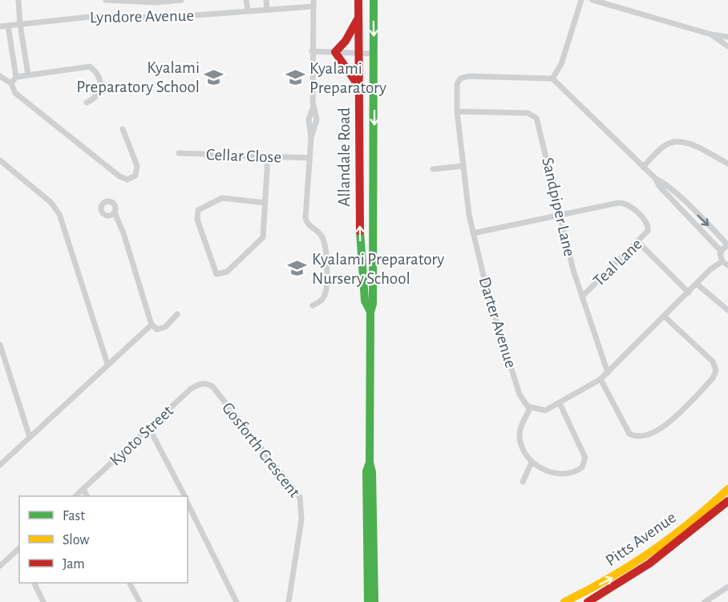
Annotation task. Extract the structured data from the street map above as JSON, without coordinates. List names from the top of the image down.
{
  "streets": {
    "main road": ["Allandale Road", "Pitts Avenue"],
    "street": [
      "Lyndore Avenue",
      "Cellar Close",
      "Sandpiper Lane",
      "Teal Lane",
      "Darter Avenue",
      "Kyoto Street",
      "Gosforth Crescent"
    ]
  },
  "crossings": [
    ["Sandpiper Lane", "Teal Lane"],
    ["Sandpiper Lane", "Darter Avenue"],
    ["Kyoto Street", "Gosforth Crescent"]
  ],
  "places": {
    "school or university": ["Kyalami Preparatory School", "Kyalami Preparatory", "Kyalami Preparatory Nursery School"]
  },
  "legend": ["Fast", "Slow", "Jam"]
}
